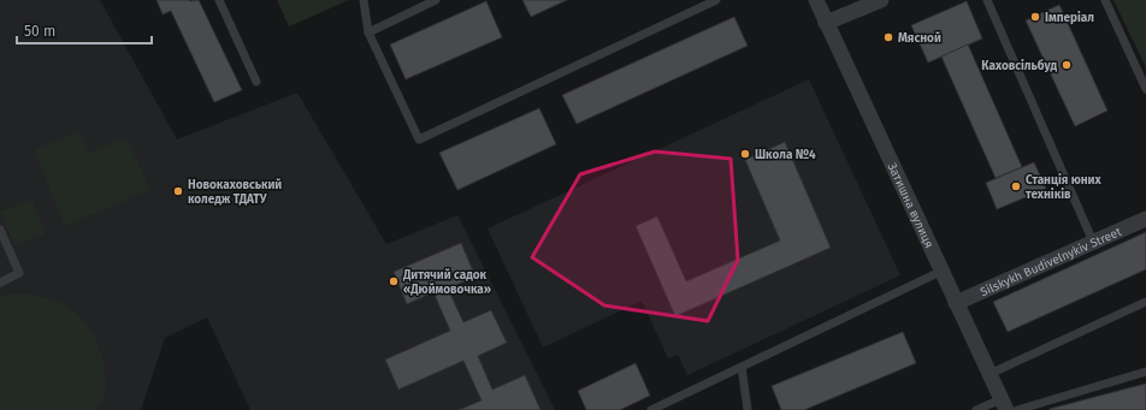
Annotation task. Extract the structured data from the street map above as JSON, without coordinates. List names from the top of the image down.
{
  "streets": {
    "street": ["Затишна вулиця", "Silskykh Budivelnykiv Street"]
  },
  "crossings": [
    ["Затишна вулиця", "Silskykh Budivelnykiv Street"]
  ],
  "places": [
    "Імперіал",
    "Мясной",
    "Каховсільбуд",
    "Школа №4",
    "Станція юних техніків",
    "Новокаховський коледж ТДАТУ",
    "Дитячий садок «Дюймовочка»"
  ],
  "scale_bar": "50 m"
}
